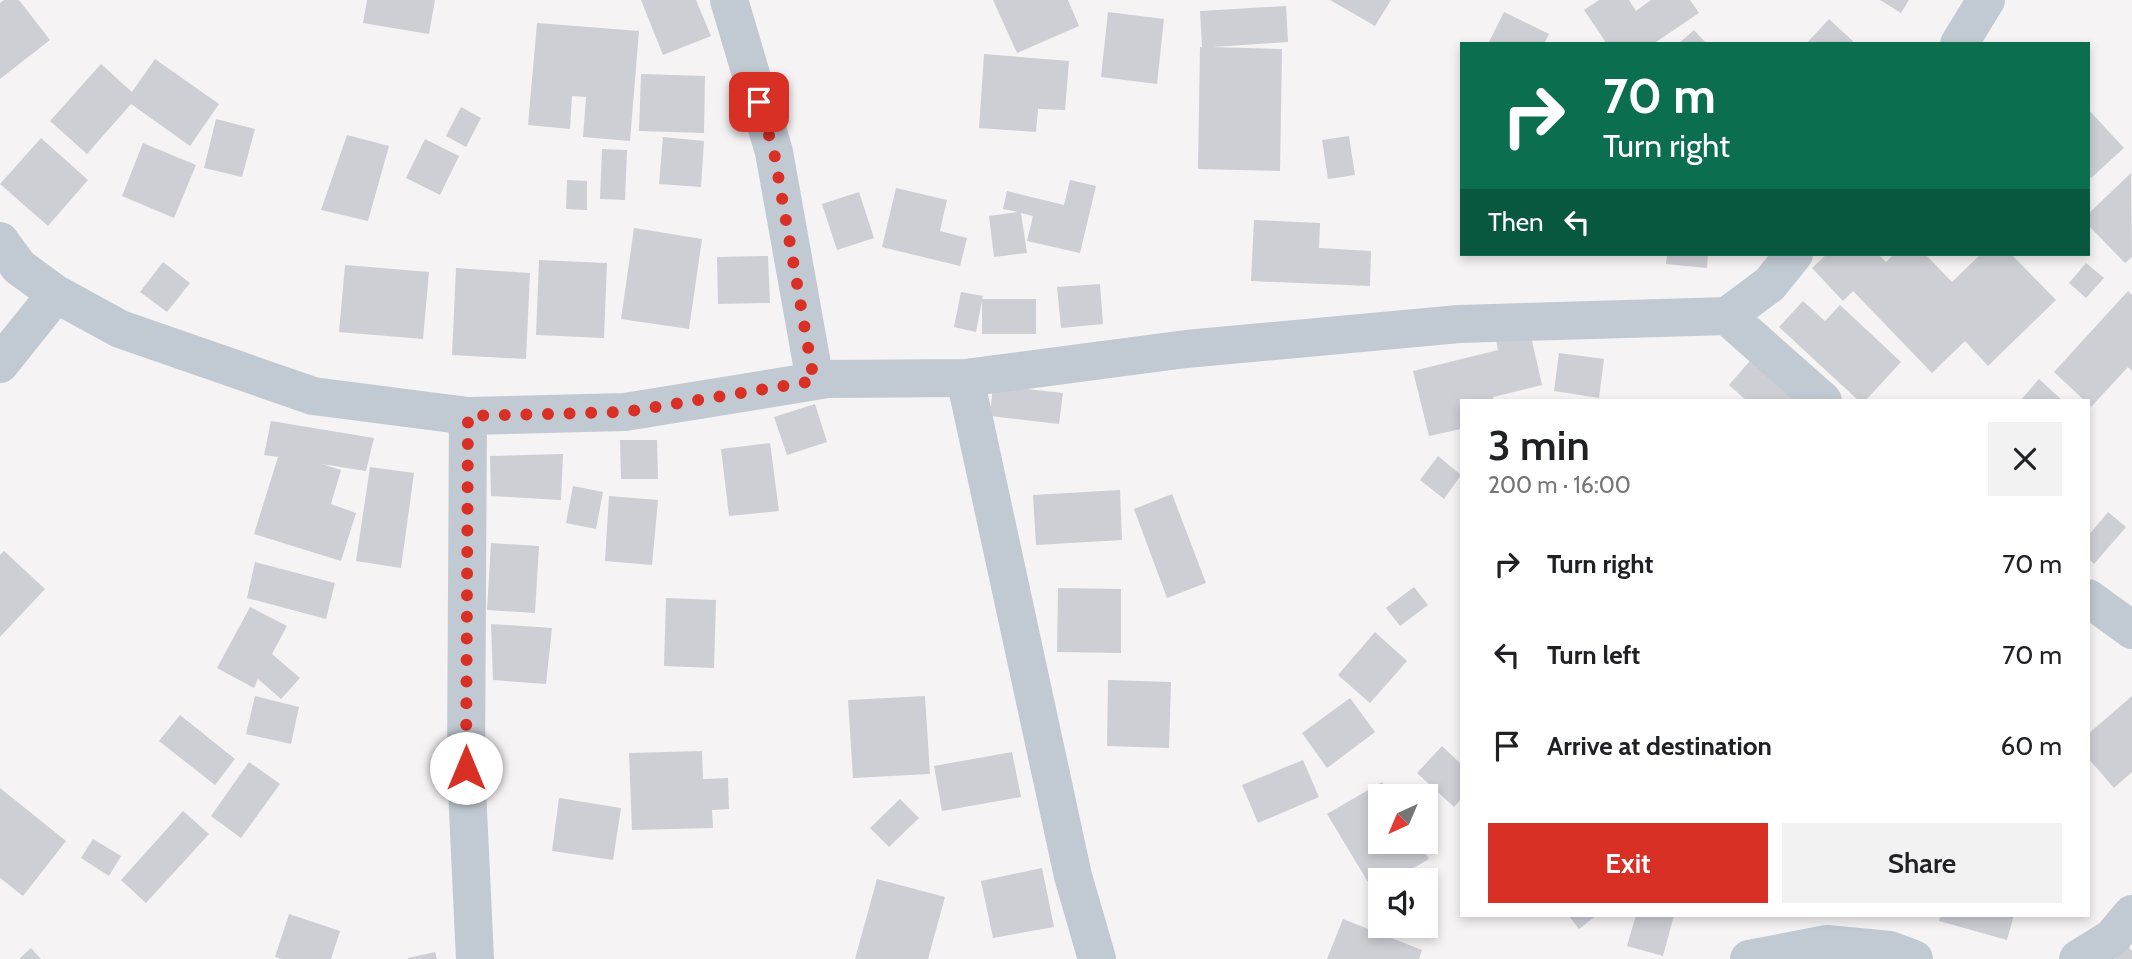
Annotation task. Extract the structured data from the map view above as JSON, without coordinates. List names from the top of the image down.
{
  "north": "bottom left",
  "page": {
    "turn": ["70 m", "Turn right"],
    "then": "Then",
    "heading": ["3 min", "200 m · 16:00"],
    "list": [
      {
        "name": "Turn right",
        "value": "70 m"
      },
      {
        "name": "Turn left",
        "value": "70 m"
      },
      {
        "name": "Arrive at destination",
        "value": "60 m"
      }
    ],
    "buttons": ["Exit", "Share"]
  }
}
